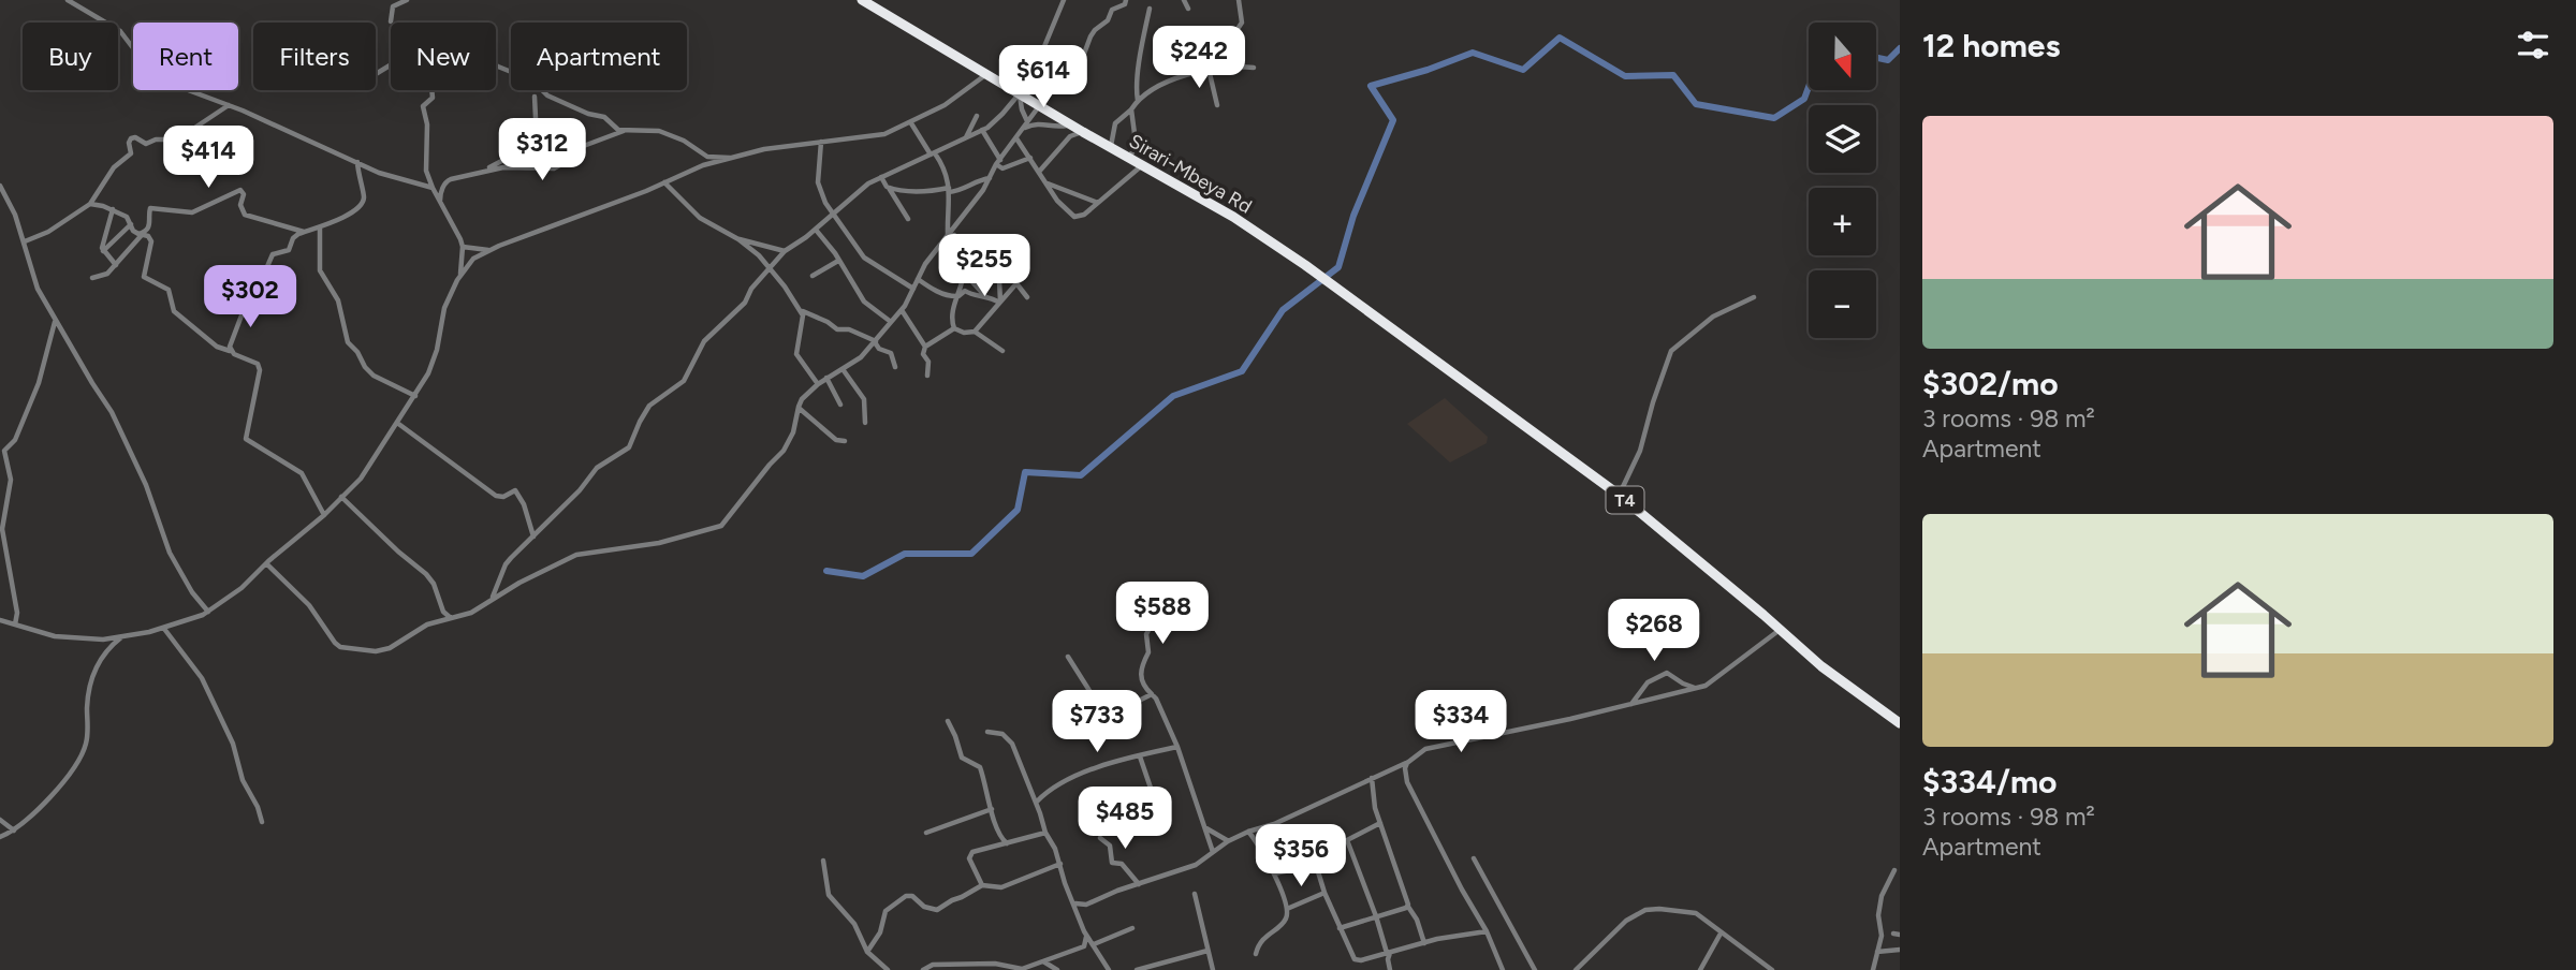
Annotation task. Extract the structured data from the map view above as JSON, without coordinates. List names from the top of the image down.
{
  "streets": {
    "highway": ["Sirari-Mbeya Rd", "T4"]
  },
  "crossings": [
    ["Sirari-Mbeya Rd", "T4"]
  ],
  "north": "bottom",
  "page": {
    "heading": "12 homes",
    "map_buttons": ["+", "−"],
    "chip": [
      "Buy",
      "Rent",
      "Filters",
      "New",
      "Apartment"
    ],
    "price": [
      "$242",
      "$614",
      "$312",
      "$414",
      "$255",
      "$302",
      "$588",
      "$268",
      "$733",
      "$334",
      "$485",
      "$356"
    ],
    "list": [
      {
        "name": "$302/mo",
        "note": "3 rooms · 98 m² · Apartment"
      },
      {
        "name": "$334/mo",
        "note": "3 rooms · 98 m² · Apartment"
      }
    ]
  }
}
